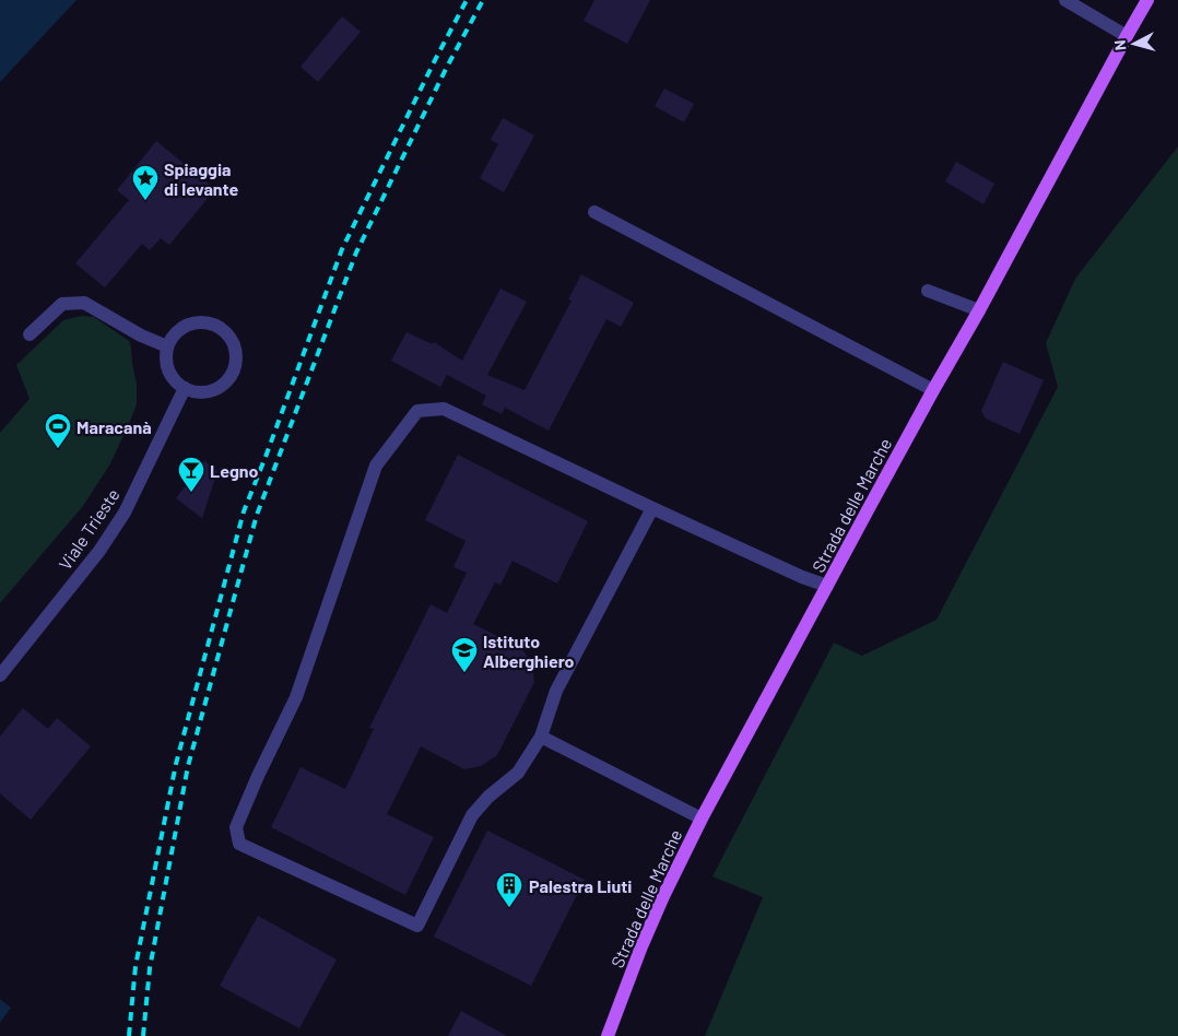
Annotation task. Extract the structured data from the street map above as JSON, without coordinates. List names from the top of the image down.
{
  "streets": {
    "main road": ["Strada delle Marche"],
    "street": ["Viale Trieste"]
  },
  "places": {
    "place": ["Spiaggia di levante"],
    "sports": ["Maracanà"],
    "bar": ["Legno"],
    "school or university": ["Istituto Alberghiero"],
    "building": ["Palestra Liuti"]
  },
  "north": "left"
}
